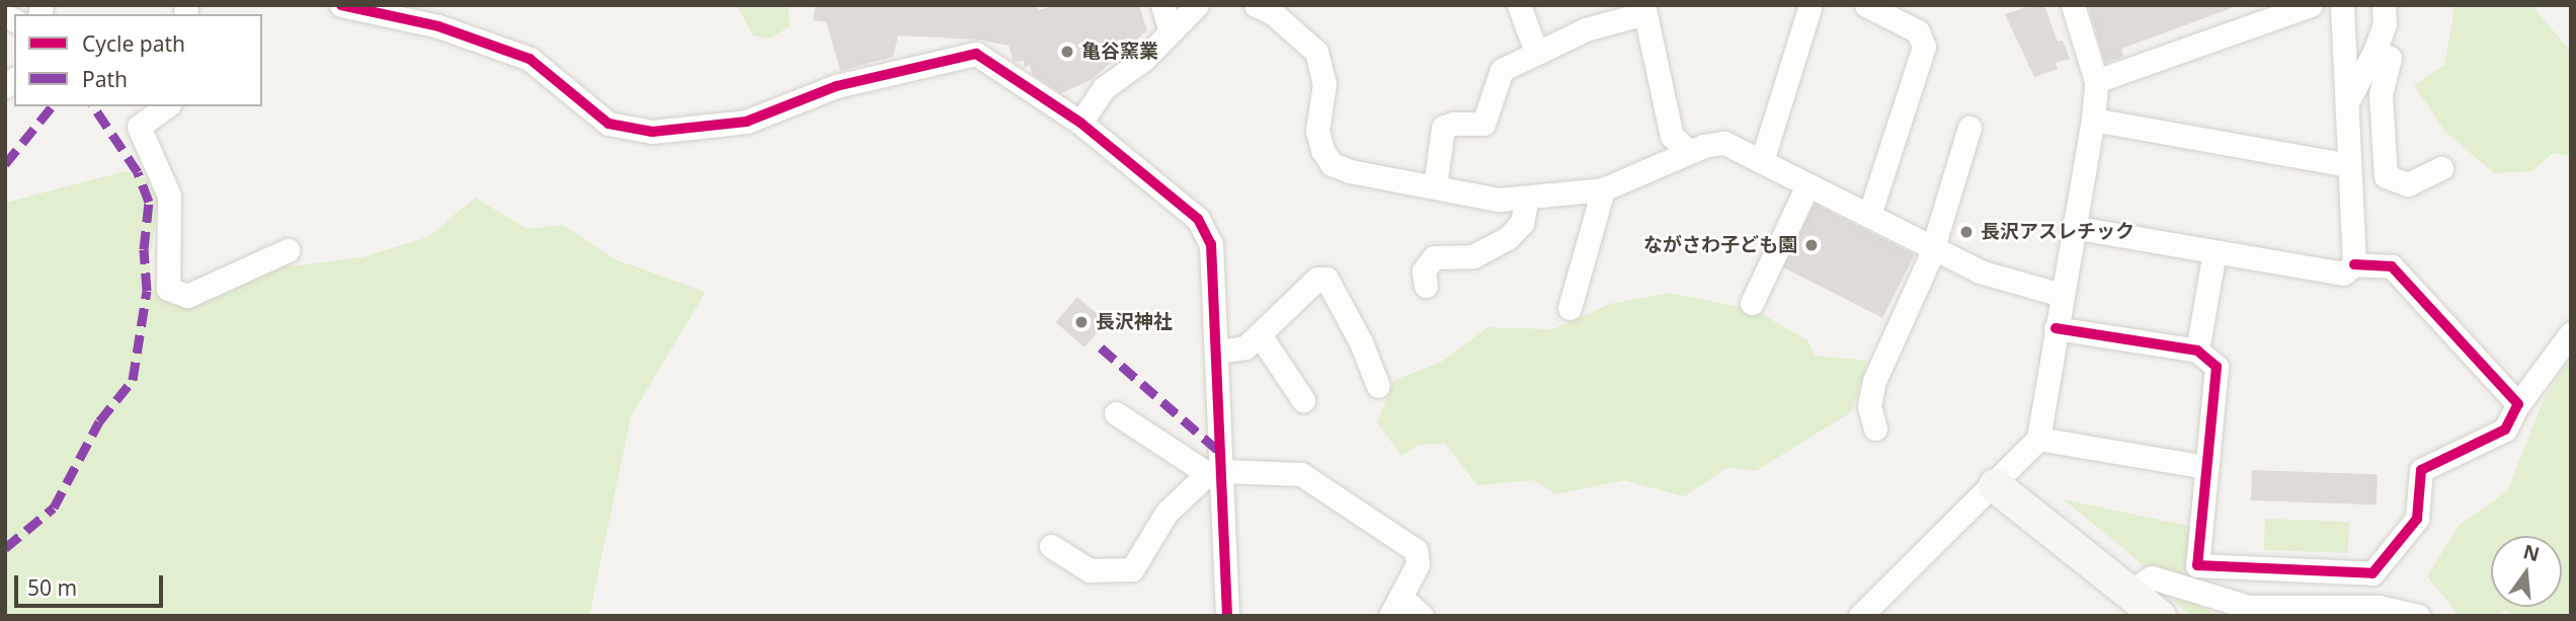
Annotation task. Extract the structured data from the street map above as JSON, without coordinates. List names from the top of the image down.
{
  "places": [
    "亀谷窯業",
    "長沢アスレチック",
    "ながさわ子ども園",
    "長沢神社"
  ],
  "legend": ["Cycle path", "Path"],
  "scale_bar": "50 m",
  "north": "top"
}
